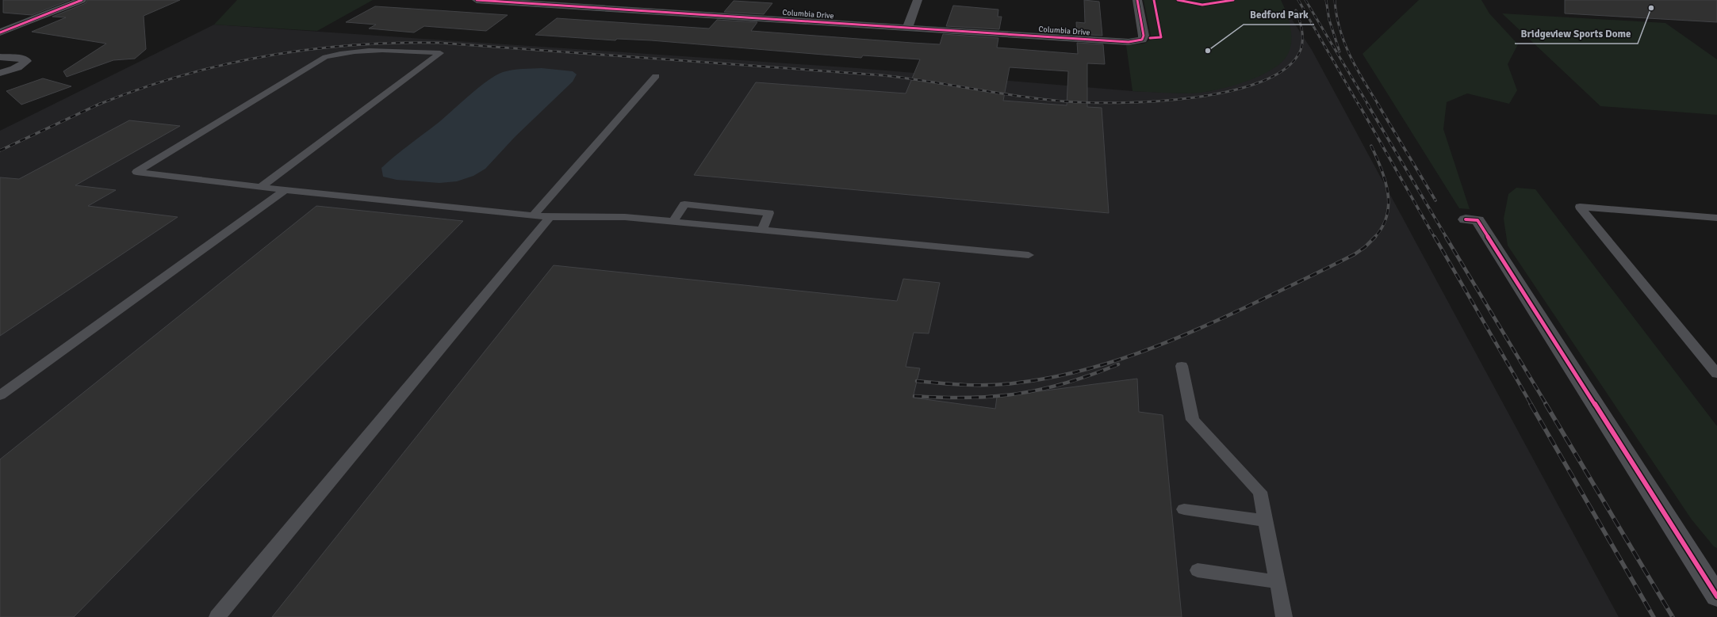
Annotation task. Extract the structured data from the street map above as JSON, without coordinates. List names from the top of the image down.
{
  "streets": {
    "street": ["Columbia Drive"]
  },
  "places": ["Bridgeview Sports Dome", "Bedford Park"]
}
